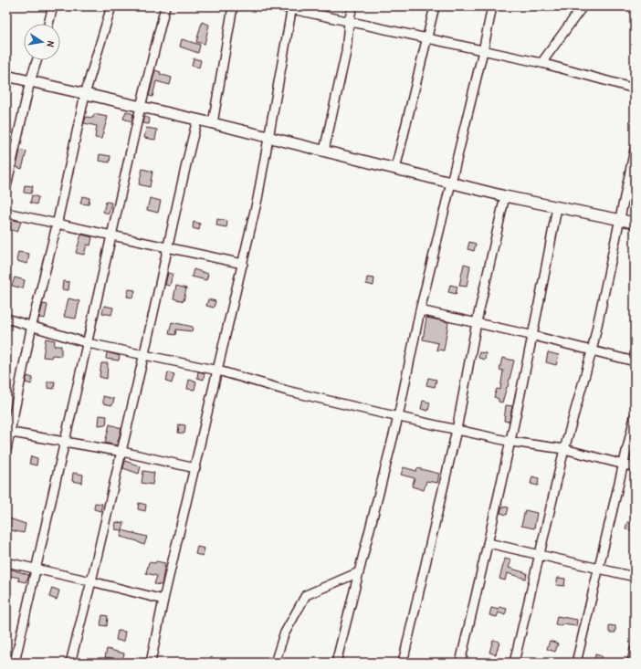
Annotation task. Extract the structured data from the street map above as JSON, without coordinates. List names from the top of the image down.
{
  "north": "right"
}
